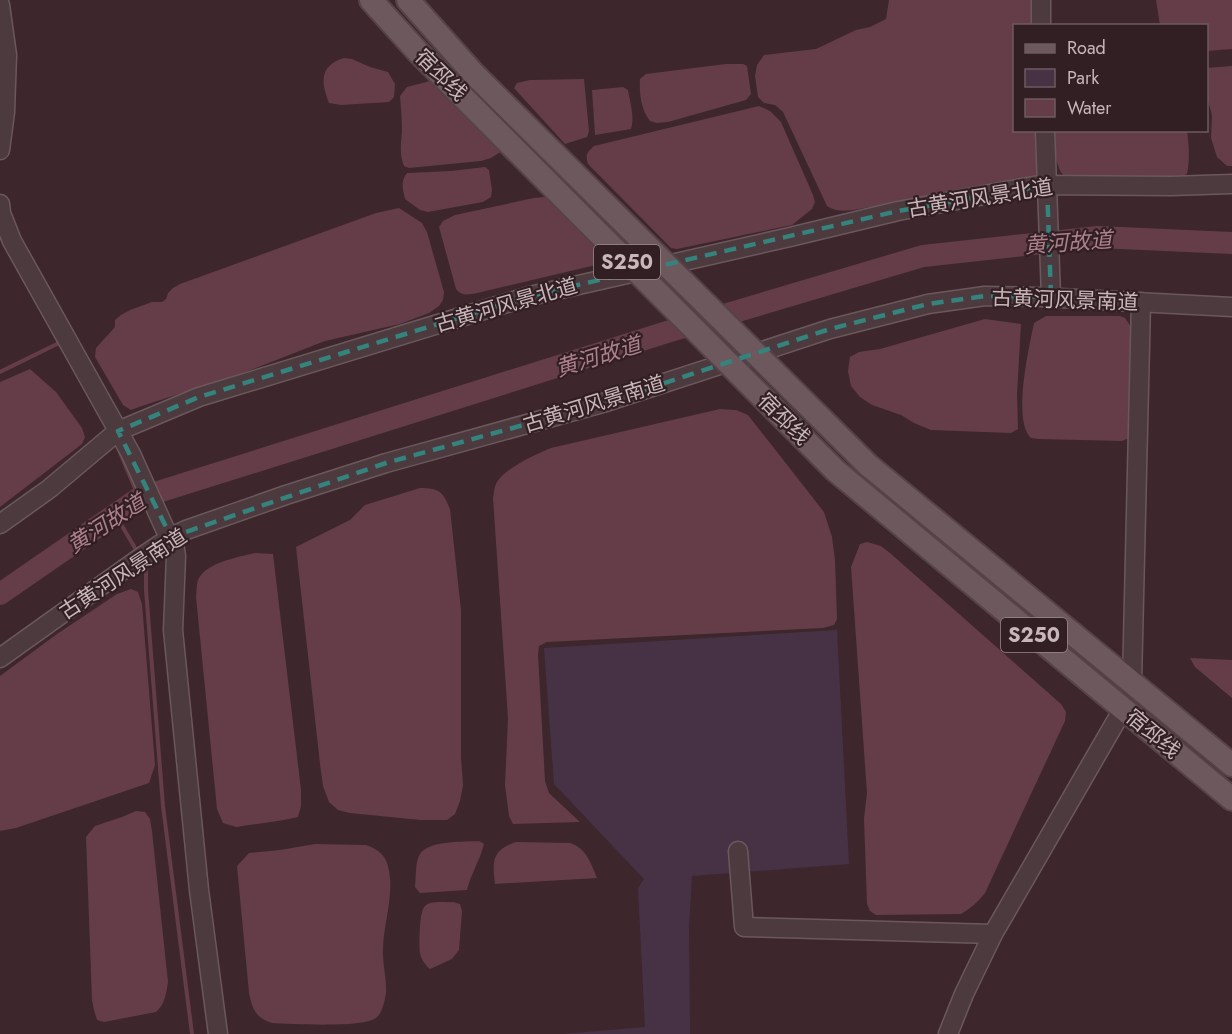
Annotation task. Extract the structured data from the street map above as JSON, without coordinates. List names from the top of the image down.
{
  "streets": {
    "main road": ["宿邳线", "S250"],
    "street": ["古黄河风景北道", "古黄河风景南道"]
  },
  "water": ["黄河故道"],
  "legend": ["Road", "Park", "Water"]
}
